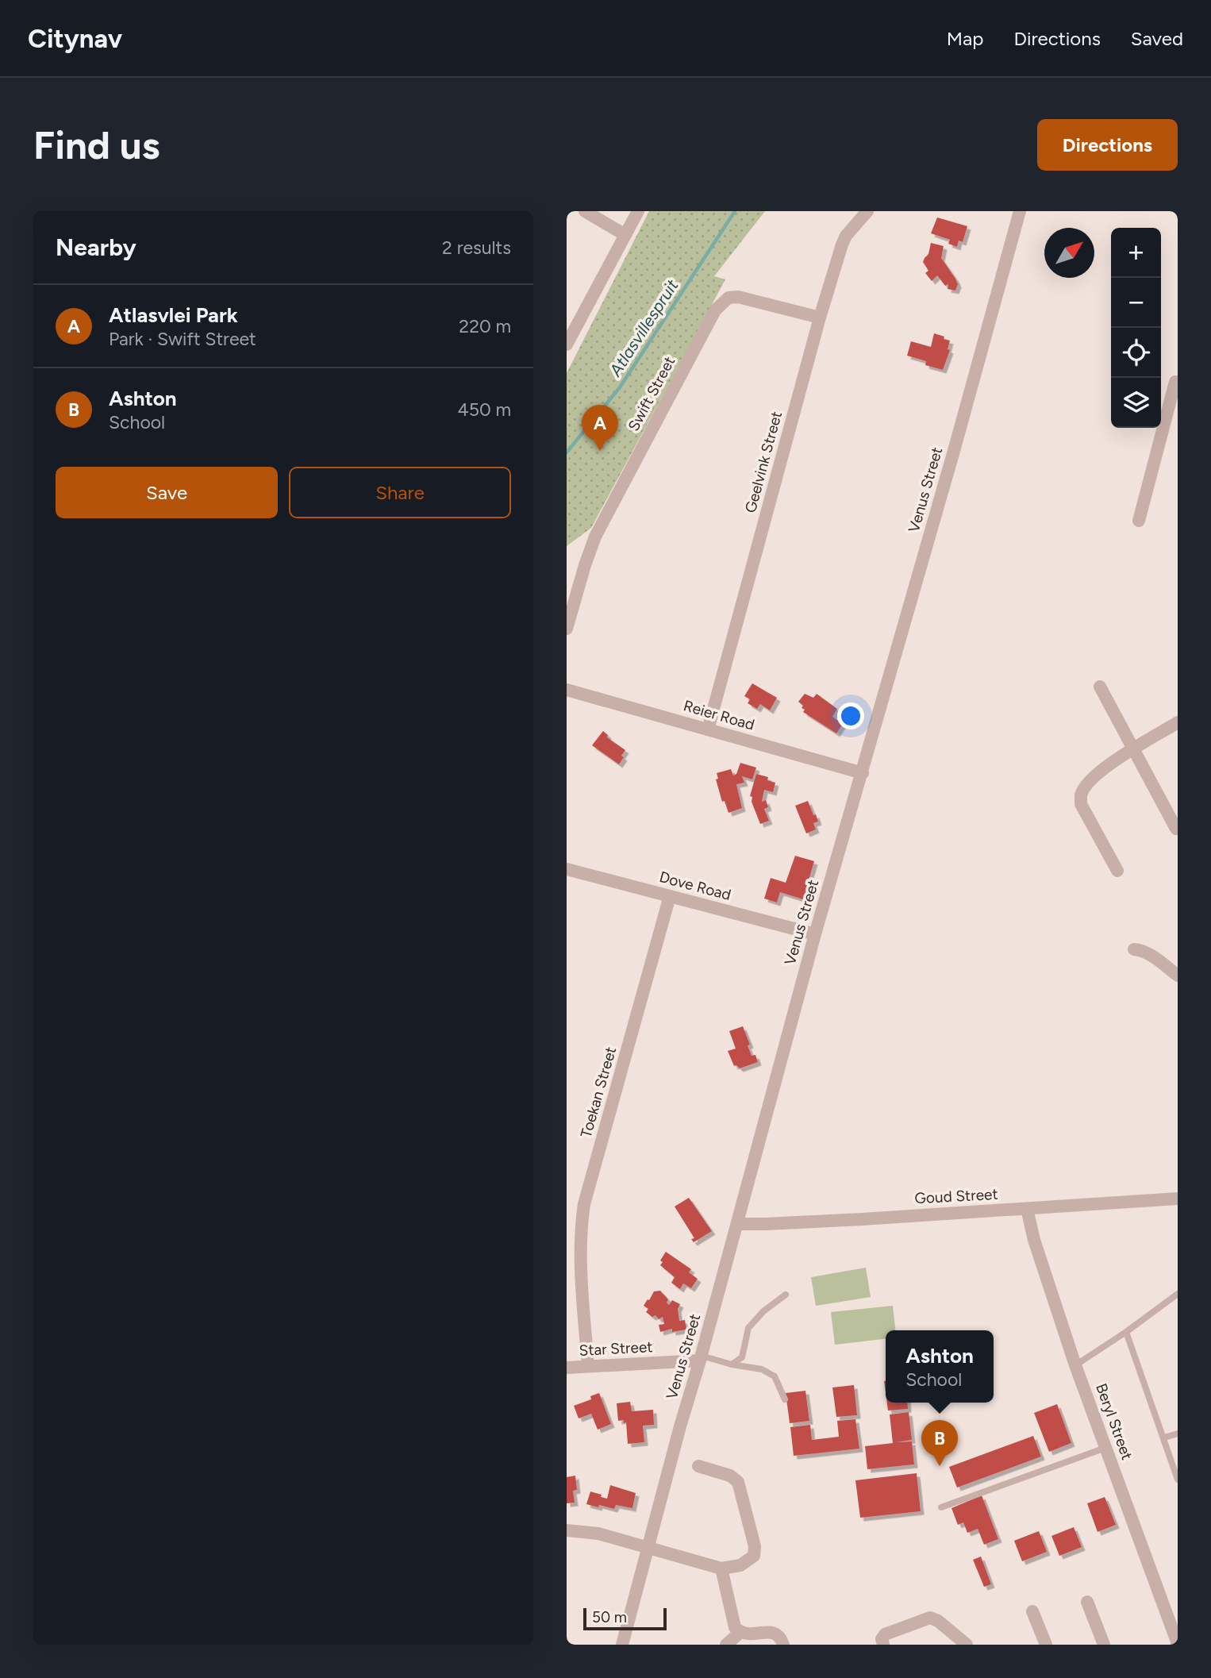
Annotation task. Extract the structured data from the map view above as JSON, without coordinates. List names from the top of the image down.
{
  "streets": {
    "street": [
      "Swift Street",
      "Geelvink Street",
      "Venus Street",
      "Reier Road",
      "Dove Road",
      "Toekan Street",
      "Goud Street",
      "Star Street",
      "Beryl Street"
    ]
  },
  "crossings": [
    ["Swift Street", "Geelvink Street"],
    ["Geelvink Street", "Reier Road"],
    ["Venus Street", "Reier Road"],
    ["Venus Street", "Dove Road"],
    ["Venus Street", "Goud Street"],
    ["Venus Street", "Star Street"],
    ["Dove Road", "Toekan Street"],
    ["Toekan Street", "Star Street"],
    ["Goud Street", "Beryl Street"]
  ],
  "water": ["Atlasvillespruit"],
  "scale_bar": "50 m",
  "north": "top right",
  "page": {
    "header": "Citynav",
    "nav": ["Map", "Directions", "Saved"],
    "buttons": [
      "Directions",
      ["Save", "Share"]
    ],
    "title": "Find us",
    "heading": ["Nearby", "2 results"],
    "map_buttons": ["+", "−"],
    "list": [
      {
        "mark": "A",
        "name": "Atlasvlei Park",
        "note": "Park · Swift Street",
        "value": "220 m"
      },
      {
        "mark": "B",
        "name": "Ashton",
        "note": "School",
        "value": "450 m"
      }
    ],
    "pins": ["A", "B"],
    "popup": ["Ashton", "School"],
    "scale": "50 m"
  }
}
